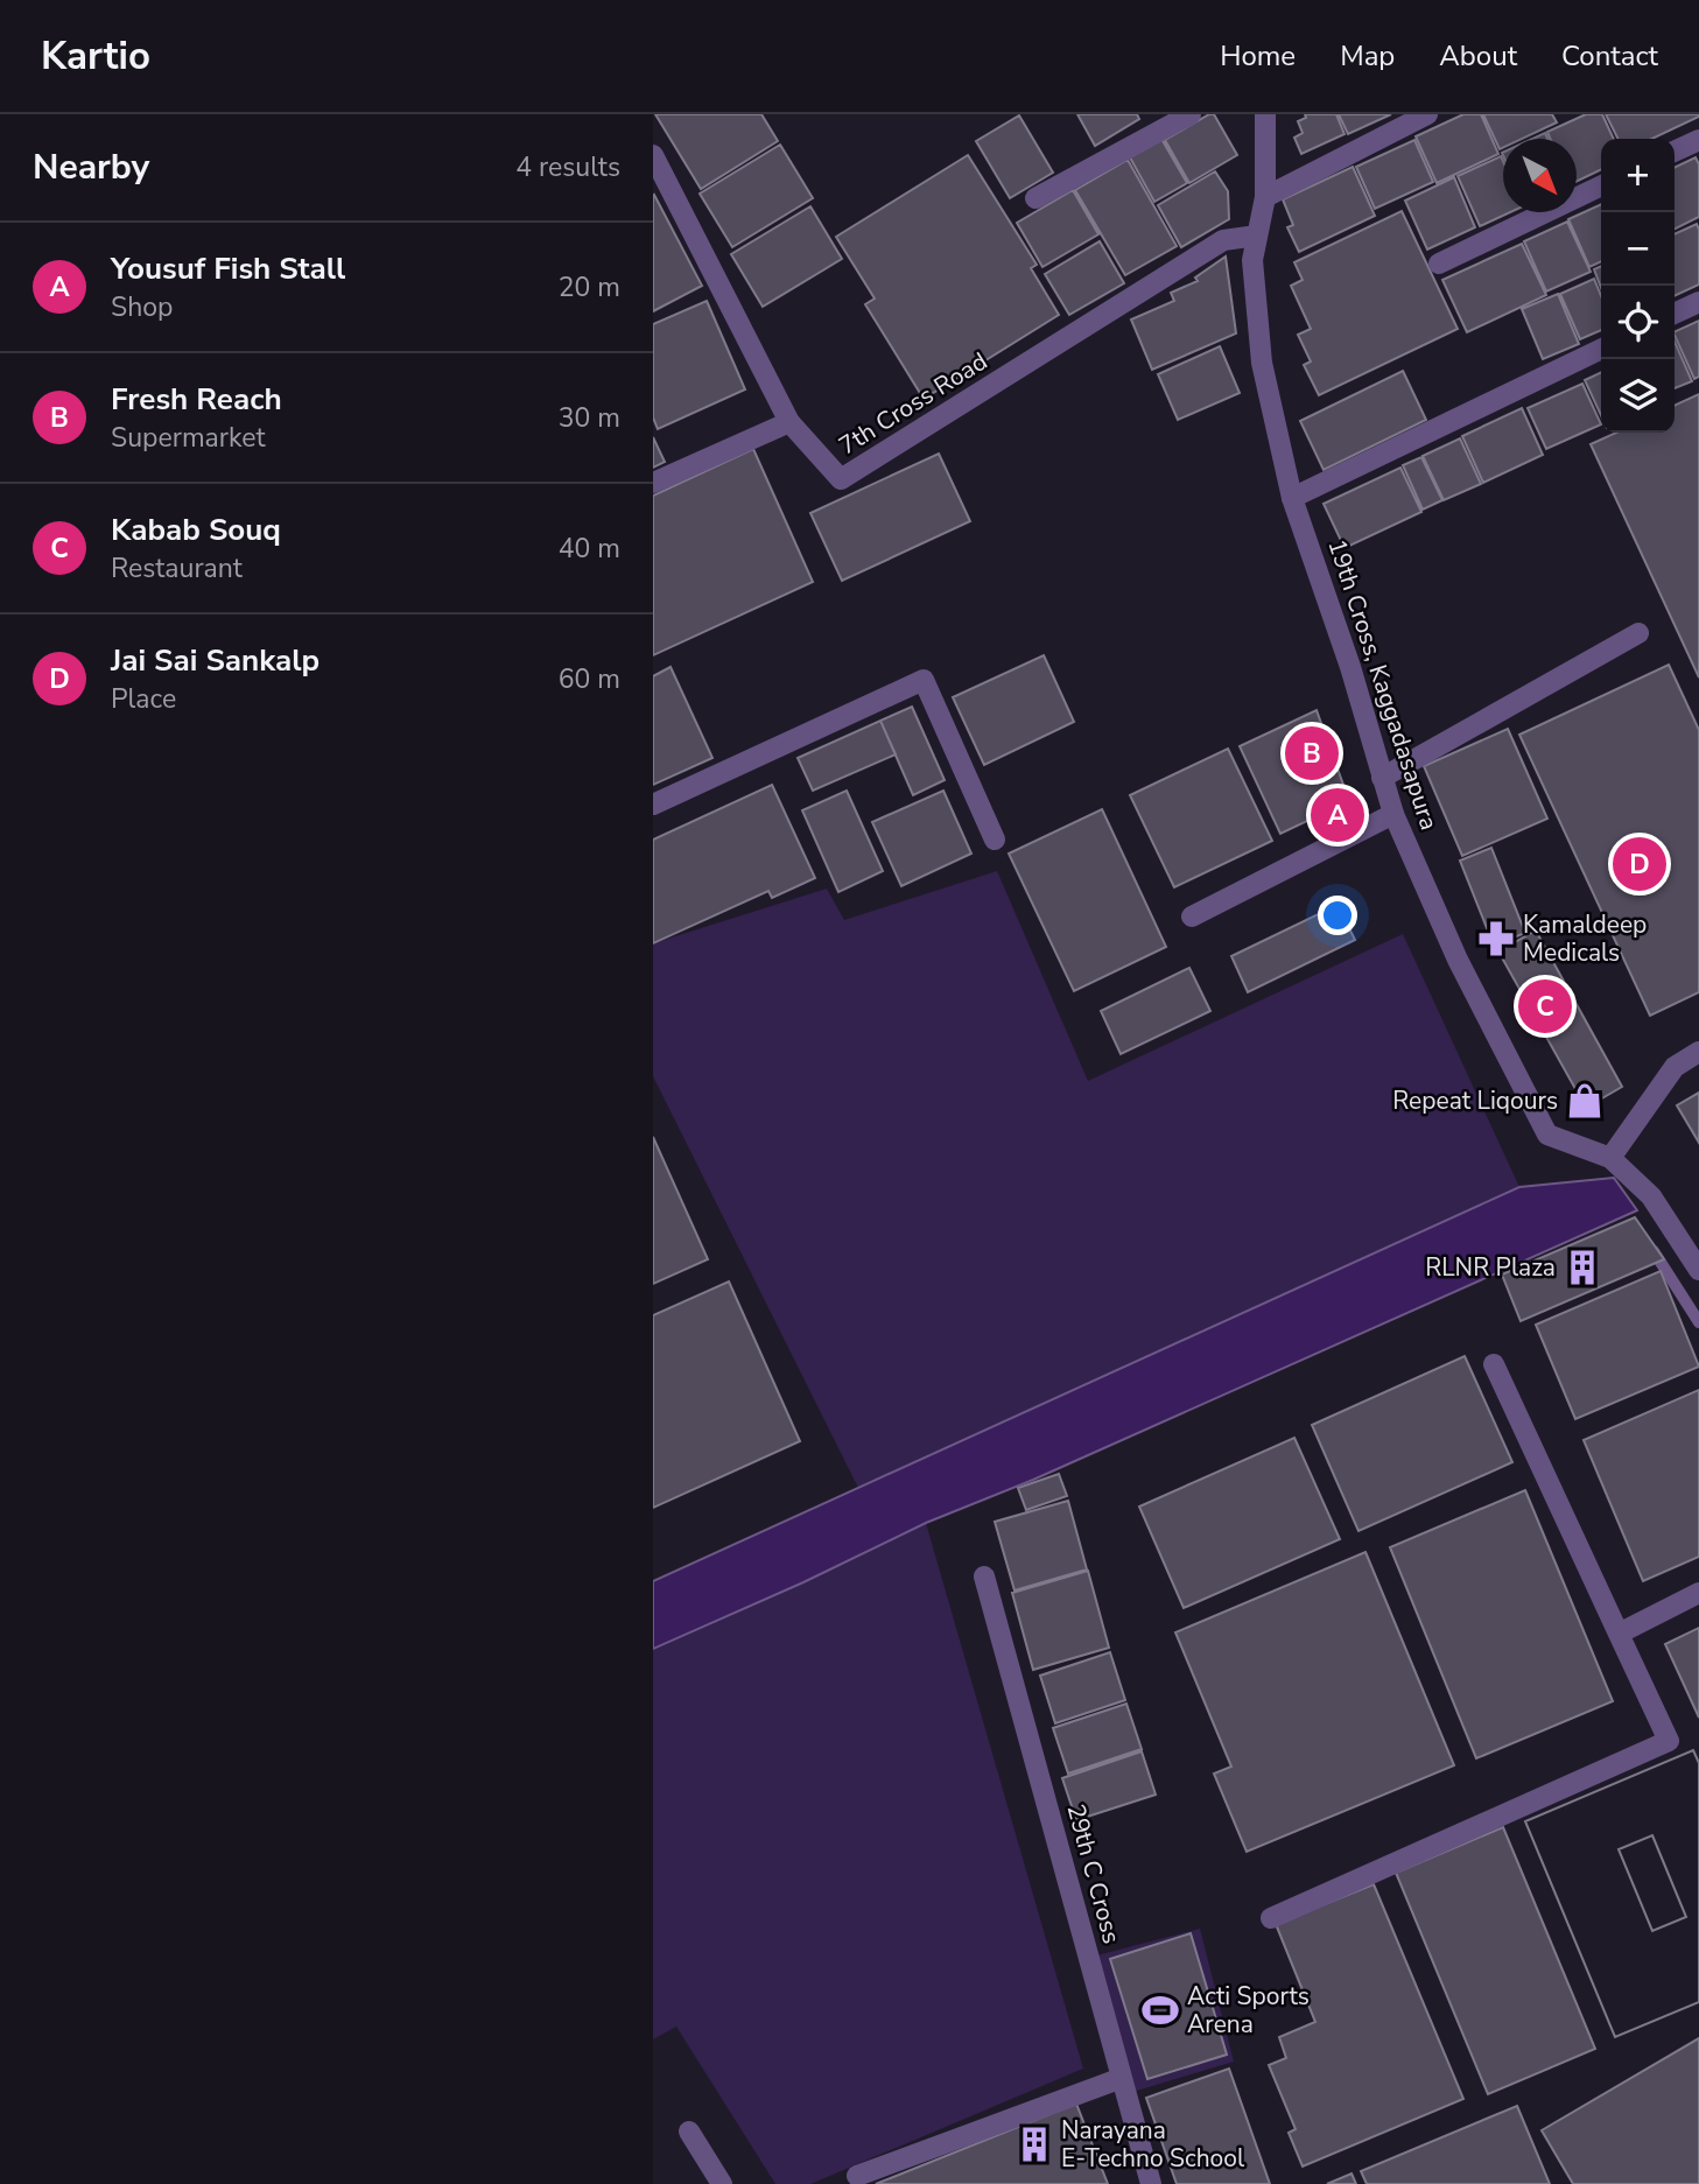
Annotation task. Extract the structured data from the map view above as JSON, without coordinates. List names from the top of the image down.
{
  "streets": {
    "street": ["7th Cross Road", "19th Cross, Kaggadasapura", "29th C Cross"]
  },
  "crossings": [
    ["7th Cross Road", "19th Cross, Kaggadasapura"]
  ],
  "places": {
    "pharmacy": ["Kamaldeep Medicals"],
    "shop": ["Repeat Liqours"],
    "building": ["RLNR Plaza", "Narayana E-Techno School"],
    "sports": ["Acti Sports Arena"]
  },
  "north": "bottom right",
  "page": {
    "header": "Kartio",
    "nav": [
      "Home",
      "Map",
      "About",
      "Contact"
    ],
    "heading": ["Nearby", "4 results"],
    "map_buttons": ["+", "−"],
    "list": [
      {
        "mark": "A",
        "name": "Yousuf Fish Stall",
        "note": "Shop",
        "value": "20 m"
      },
      {
        "mark": "B",
        "name": "Fresh Reach",
        "note": "Supermarket",
        "value": "30 m"
      },
      {
        "mark": "C",
        "name": "Kabab Souq",
        "note": "Restaurant",
        "value": "40 m"
      },
      {
        "mark": "D",
        "name": "Jai Sai Sankalp",
        "note": "Place",
        "value": "60 m"
      }
    ],
    "pins": [
      "B",
      "A",
      "D",
      "C"
    ]
  }
}
